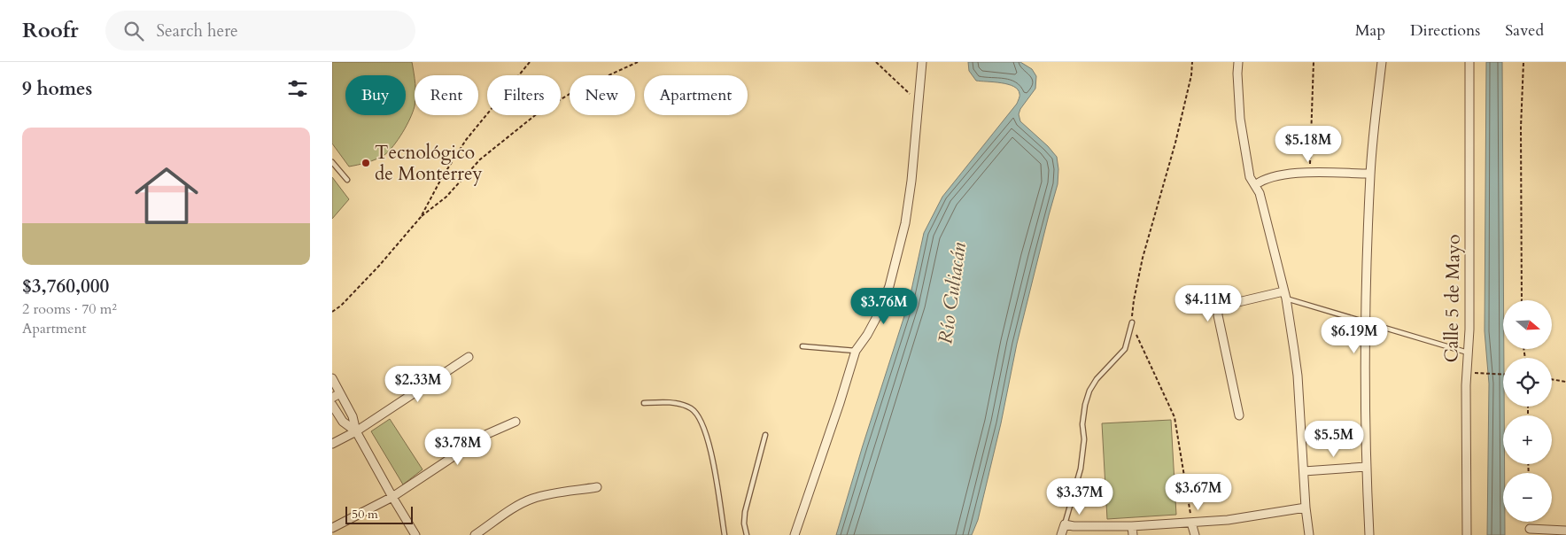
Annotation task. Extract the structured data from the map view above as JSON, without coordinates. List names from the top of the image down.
{
  "streets": {
    "street": ["Calle 5 de Mayo"]
  },
  "water": ["Río Culiacán"],
  "places": ["Tecnológico de Monterrey"],
  "scale_bar": "50 m",
  "north": "right",
  "page": {
    "header": "Roofr",
    "search": "Search here",
    "nav": ["Map", "Directions", "Saved"],
    "heading": "9 homes",
    "chip": [
      "Buy",
      "Rent",
      "Filters",
      "New",
      "Apartment"
    ],
    "list": [
      {
        "name": "$3,760,000",
        "note": "2 rooms · 70 m² · Apartment"
      }
    ],
    "price": [
      "$5.18M",
      "$4.11M",
      "$3.76M",
      "$6.19M",
      "$2.33M",
      "$5.5M",
      "$3.78M",
      "$3.67M",
      "$3.37M"
    ],
    "map_buttons": ["+", "−"],
    "scale": "50 m"
  }
}
